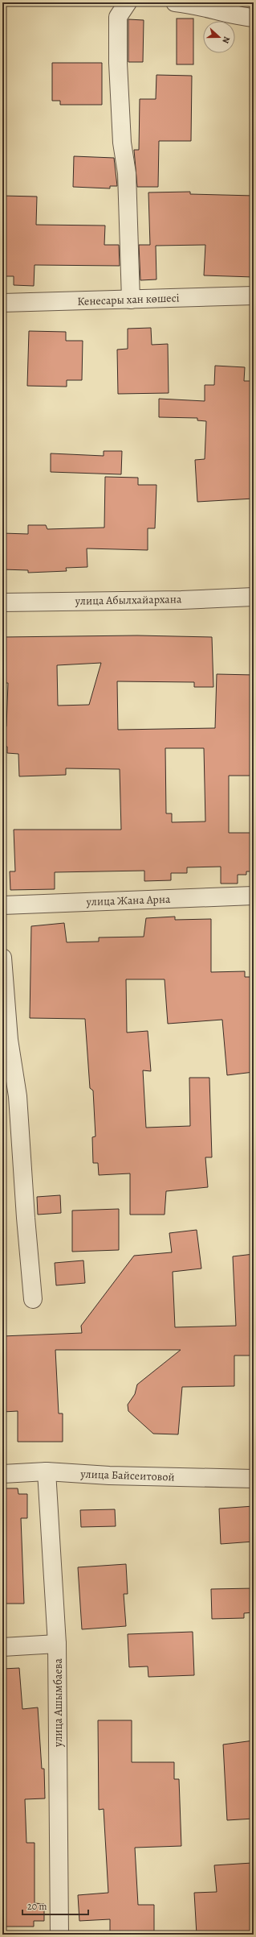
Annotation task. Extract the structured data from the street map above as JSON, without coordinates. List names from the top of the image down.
{
  "streets": {
    "street": [
      "Кенесары хан көшесі",
      "улица Абылхайархана",
      "улица Жана Арна",
      "улица Байсеитовой",
      "улица Ашымбаева"
    ]
  },
  "crossings": [
    ["улица Байсеитовой", "улица Ашымбаева"]
  ],
  "scale_bar": "20 m",
  "north": "right"
}
